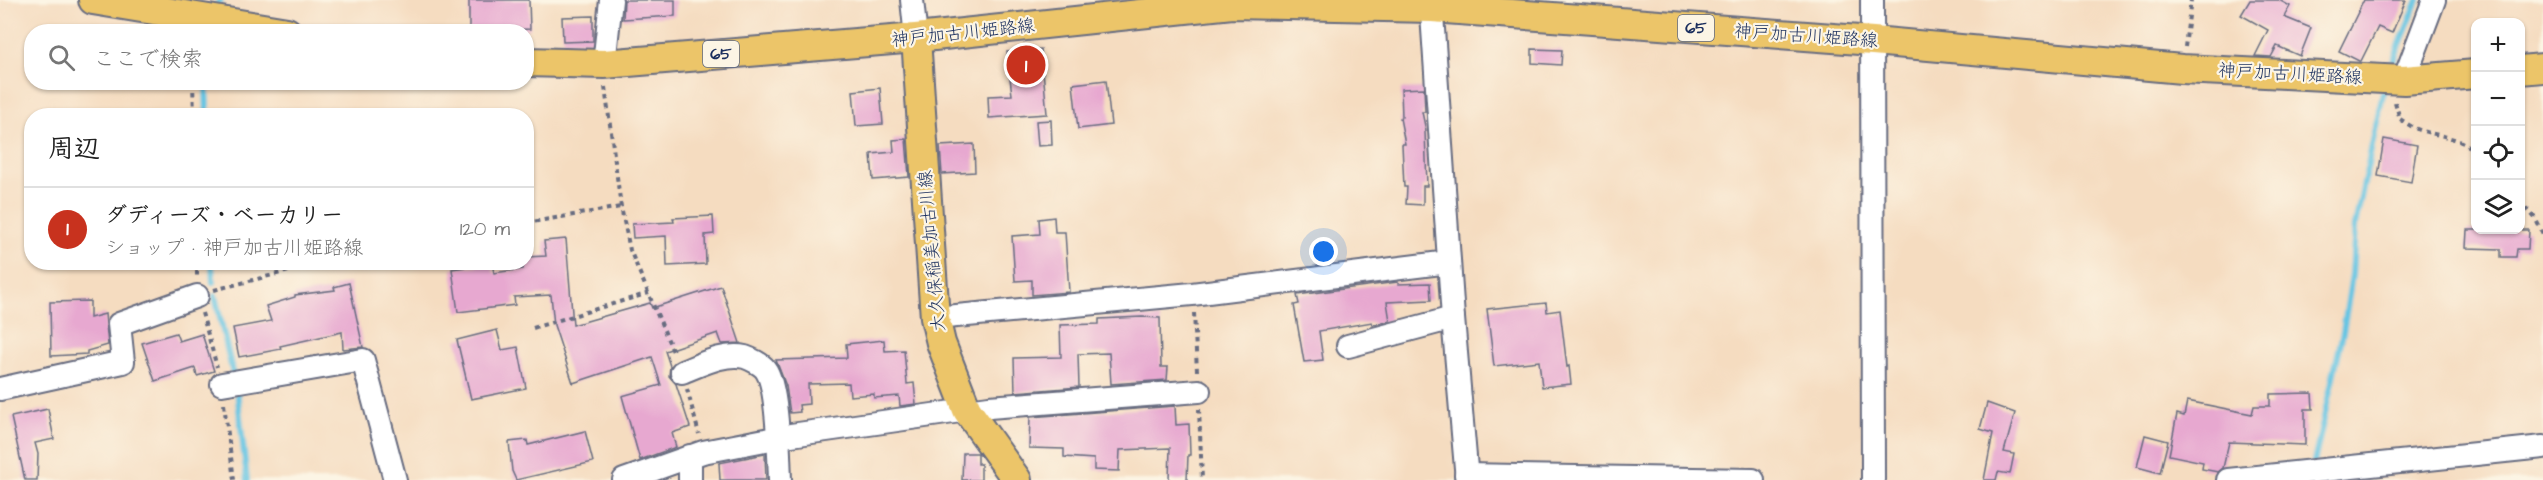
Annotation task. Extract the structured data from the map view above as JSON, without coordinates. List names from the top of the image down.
{
  "streets": {
    "main road": ["65", "神戸加古川姫路線", "大久保稲美加古川線"]
  },
  "crossings": [
    ["神戸加古川姫路線", "大久保稲美加古川線"]
  ],
  "page": {
    "map_buttons": ["+", "−"],
    "search": "ここで検索",
    "pins": "1",
    "heading": "周辺",
    "list": [
      {
        "mark": "1",
        "name": "ダディーズ・ベーカリー",
        "note": "ショップ · 神戸加古川姫路線",
        "value": "120 m"
      }
    ]
  }
}
